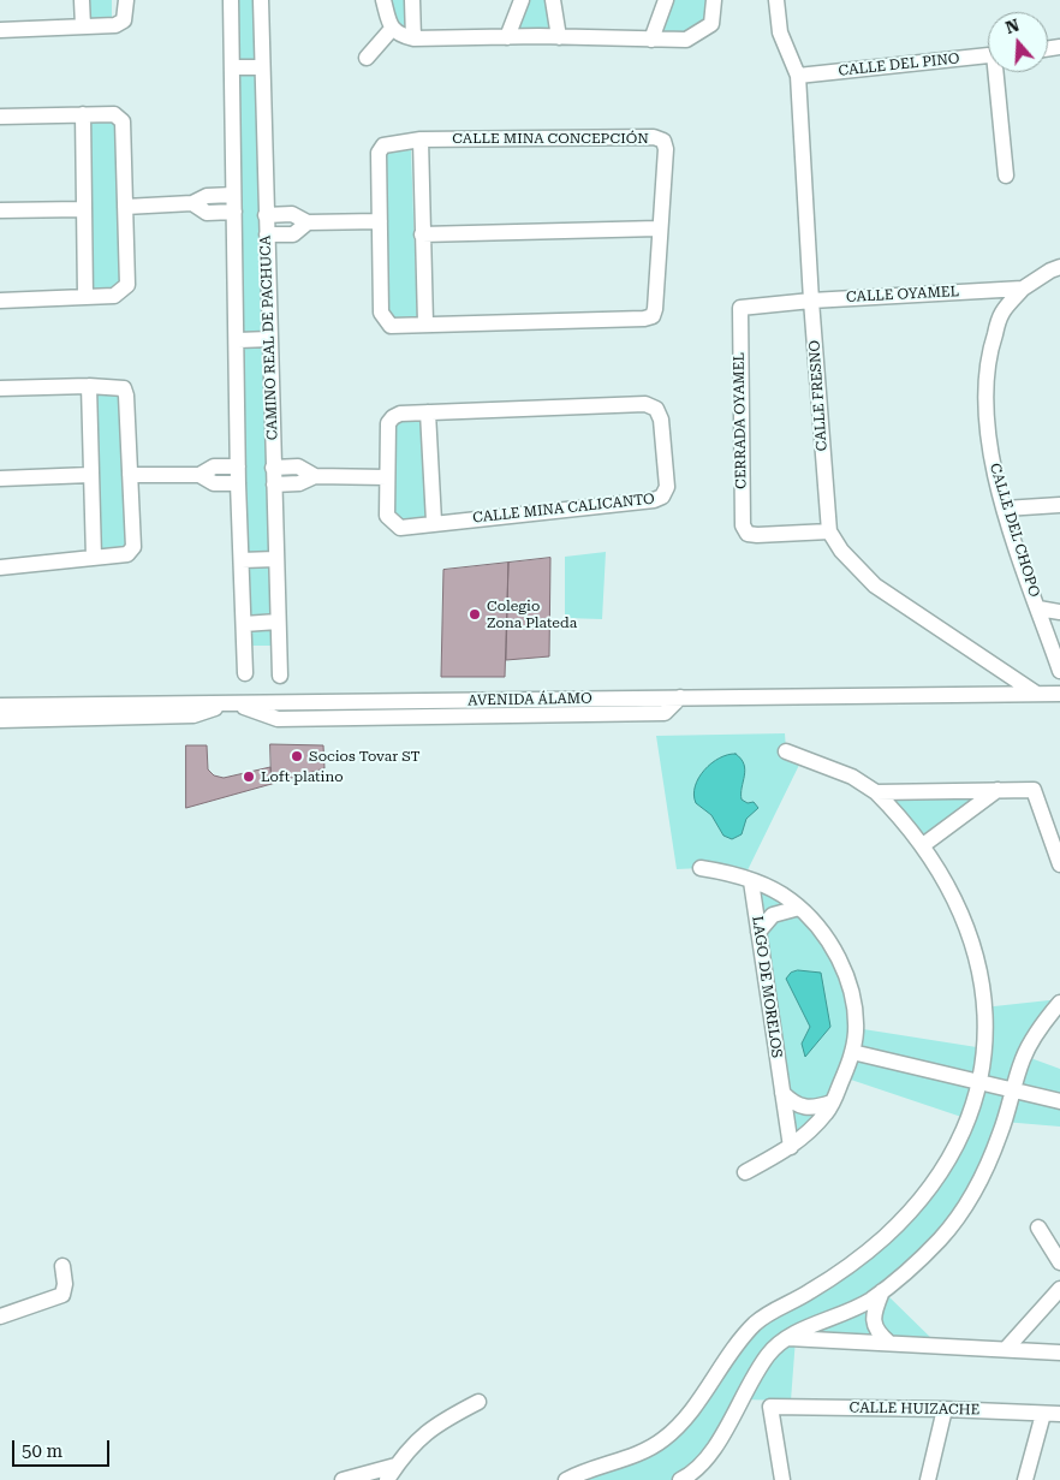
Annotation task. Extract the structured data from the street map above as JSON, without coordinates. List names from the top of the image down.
{
  "streets": {
    "street": [
      "CALLE DEL PINO",
      "CALLE MINA CONCEPCIÓN",
      "CALLE OYAMEL",
      "CAMINO REAL DE PACHUCA",
      "CALLE FRESNO",
      "CERRADA OYAMEL",
      "CALLE MINA CALICANTO",
      "CALLE DEL CHOPO",
      "AVENIDA ÁLAMO",
      "LAGO DE MORELOS",
      "CALLE HUIZACHE"
    ]
  },
  "crossings": [
    ["CALLE DEL PINO", "CALLE FRESNO"],
    ["CALLE OYAMEL", "CALLE FRESNO"],
    ["CALLE OYAMEL", "CERRADA OYAMEL"],
    ["CALLE OYAMEL", "CALLE DEL CHOPO"],
    ["CALLE FRESNO", "CERRADA OYAMEL"]
  ],
  "places": ["Colegio Zona Plateda", "Socios Tovar ST", "Loft platino"],
  "scale_bar": "50 m",
  "north": "top"
}
